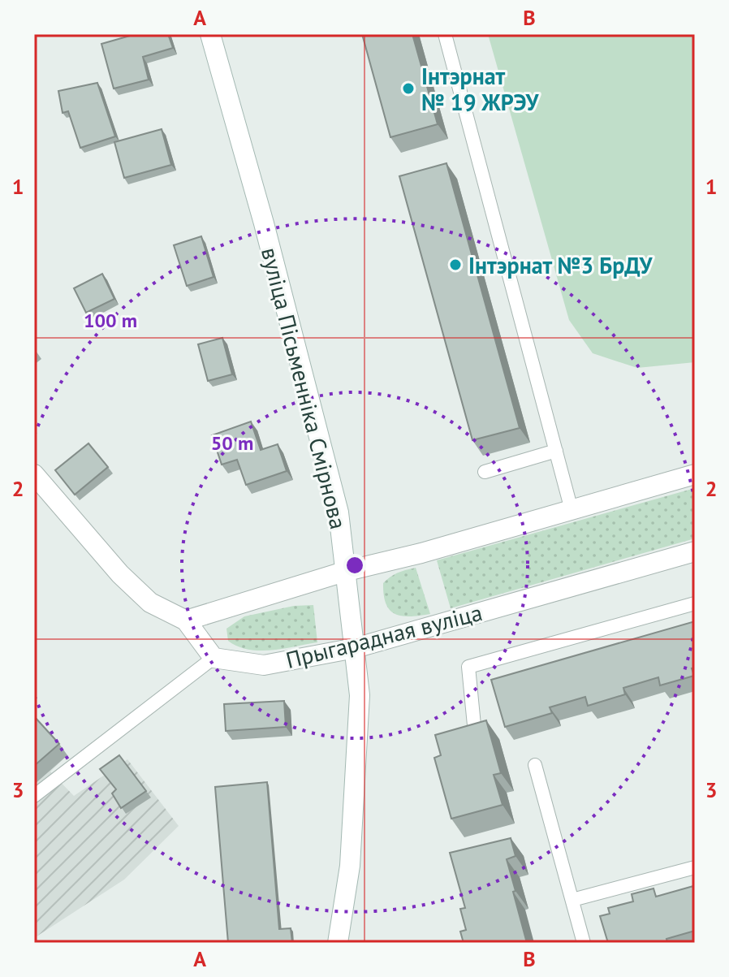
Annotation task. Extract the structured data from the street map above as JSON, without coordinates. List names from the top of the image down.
{
  "streets": {
    "street": ["вуліца Пісьменніка Смірнова", "Прыгарадная вуліца"]
  },
  "crossings": [
    ["вуліца Пісьменніка Смірнова", "Прыгарадная вуліца"]
  ],
  "places": ["Інтэрнат № 19 ЖРЭУ", "Інтэрнат №3 БрДУ"],
  "grid": {
    "columns": ["A", "B"],
    "rows": ["1", "2", "3"]
  },
  "rings": ["100 m", "50 m"]
}
